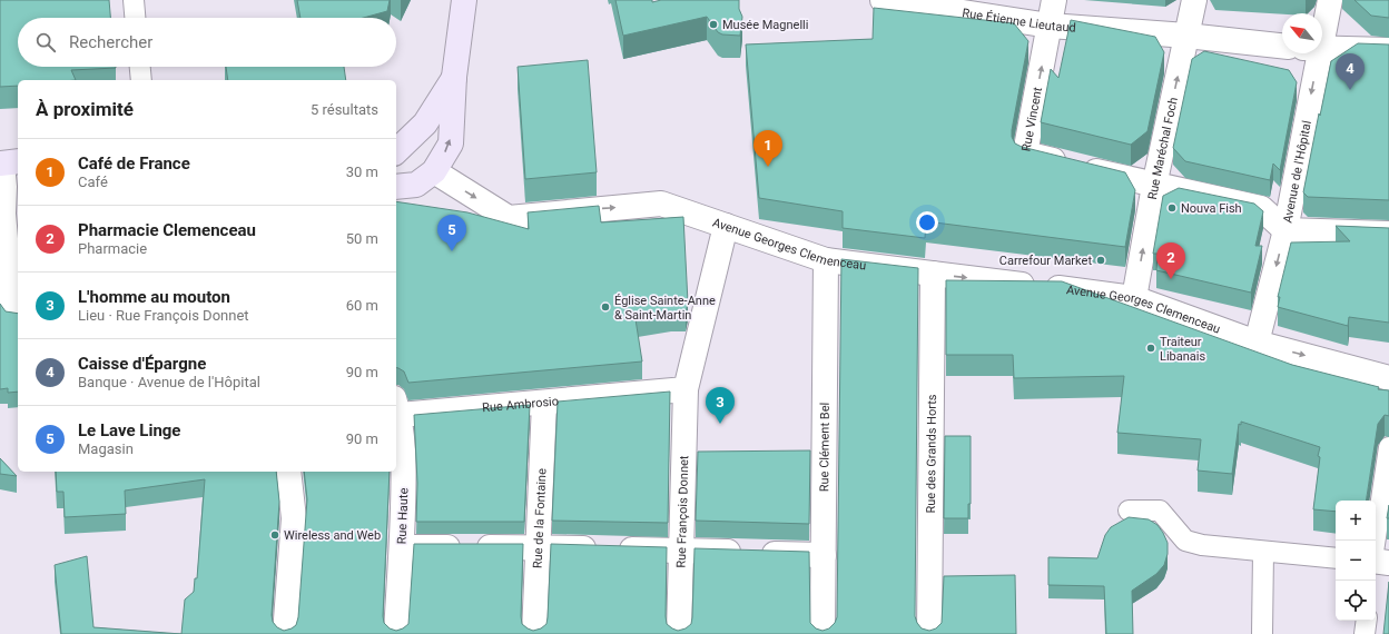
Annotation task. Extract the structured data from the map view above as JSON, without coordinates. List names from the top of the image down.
{
  "streets": {
    "street": [
      "Rue Étienne Lieutaud",
      "Rue Vincent",
      "Rue Maréchal Foch",
      "Avenue de l'Hôpital",
      "Avenue Georges Clemenceau",
      "Rue Ambrosio",
      "Rue Clément Bel",
      "Rue des Grands Horts",
      "Rue François Donnet",
      "Rue Haute",
      "Rue de la Fontaine"
    ]
  },
  "crossings": [
    ["Rue Étienne Lieutaud", "Rue Vincent"],
    ["Rue Étienne Lieutaud", "Rue Maréchal Foch"],
    ["Rue Vincent", "Rue Maréchal Foch"],
    ["Rue Vincent", "Avenue de l'Hôpital"],
    ["Rue Maréchal Foch", "Avenue Georges Clemenceau"],
    ["Avenue de l'Hôpital", "Avenue Georges Clemenceau"],
    ["Avenue Georges Clemenceau", "Rue Clément Bel"],
    ["Avenue Georges Clemenceau", "Rue des Grands Horts"],
    ["Rue Ambrosio", "Rue François Donnet"],
    ["Rue Ambrosio", "Rue Haute"],
    ["Rue Ambrosio", "Rue de la Fontaine"]
  ],
  "one_way": ["Rue Maréchal Foch", "Avenue de l'Hôpital", "Avenue Georges Clemenceau"],
  "places": [
    "Musée Magnelli",
    "Nouva Fish",
    "Carrefour Market",
    "Église Sainte-Anne & Saint-Martin",
    "Traiteur Libanais",
    "Wireless and Web"
  ],
  "north": "top left",
  "page": {
    "search": "Rechercher",
    "pins": [
      "4",
      "1",
      "5",
      "2",
      "3"
    ],
    "heading": ["À proximité", "5 résultats"],
    "list": [
      {
        "mark": "1",
        "name": "Café de France",
        "note": "Café",
        "value": "30 m"
      },
      {
        "mark": "2",
        "name": "Pharmacie Clemenceau",
        "note": "Pharmacie",
        "value": "50 m"
      },
      {
        "mark": "3",
        "name": "L'homme au mouton",
        "note": "Lieu · Rue François Donnet",
        "value": "60 m"
      },
      {
        "mark": "4",
        "name": "Caisse d'Épargne",
        "note": "Banque · Avenue de l'Hôpital",
        "value": "90 m"
      },
      {
        "mark": "5",
        "name": "Le Lave Linge",
        "note": "Magasin",
        "value": "90 m"
      }
    ],
    "map_buttons": ["+", "−"]
  }
}
